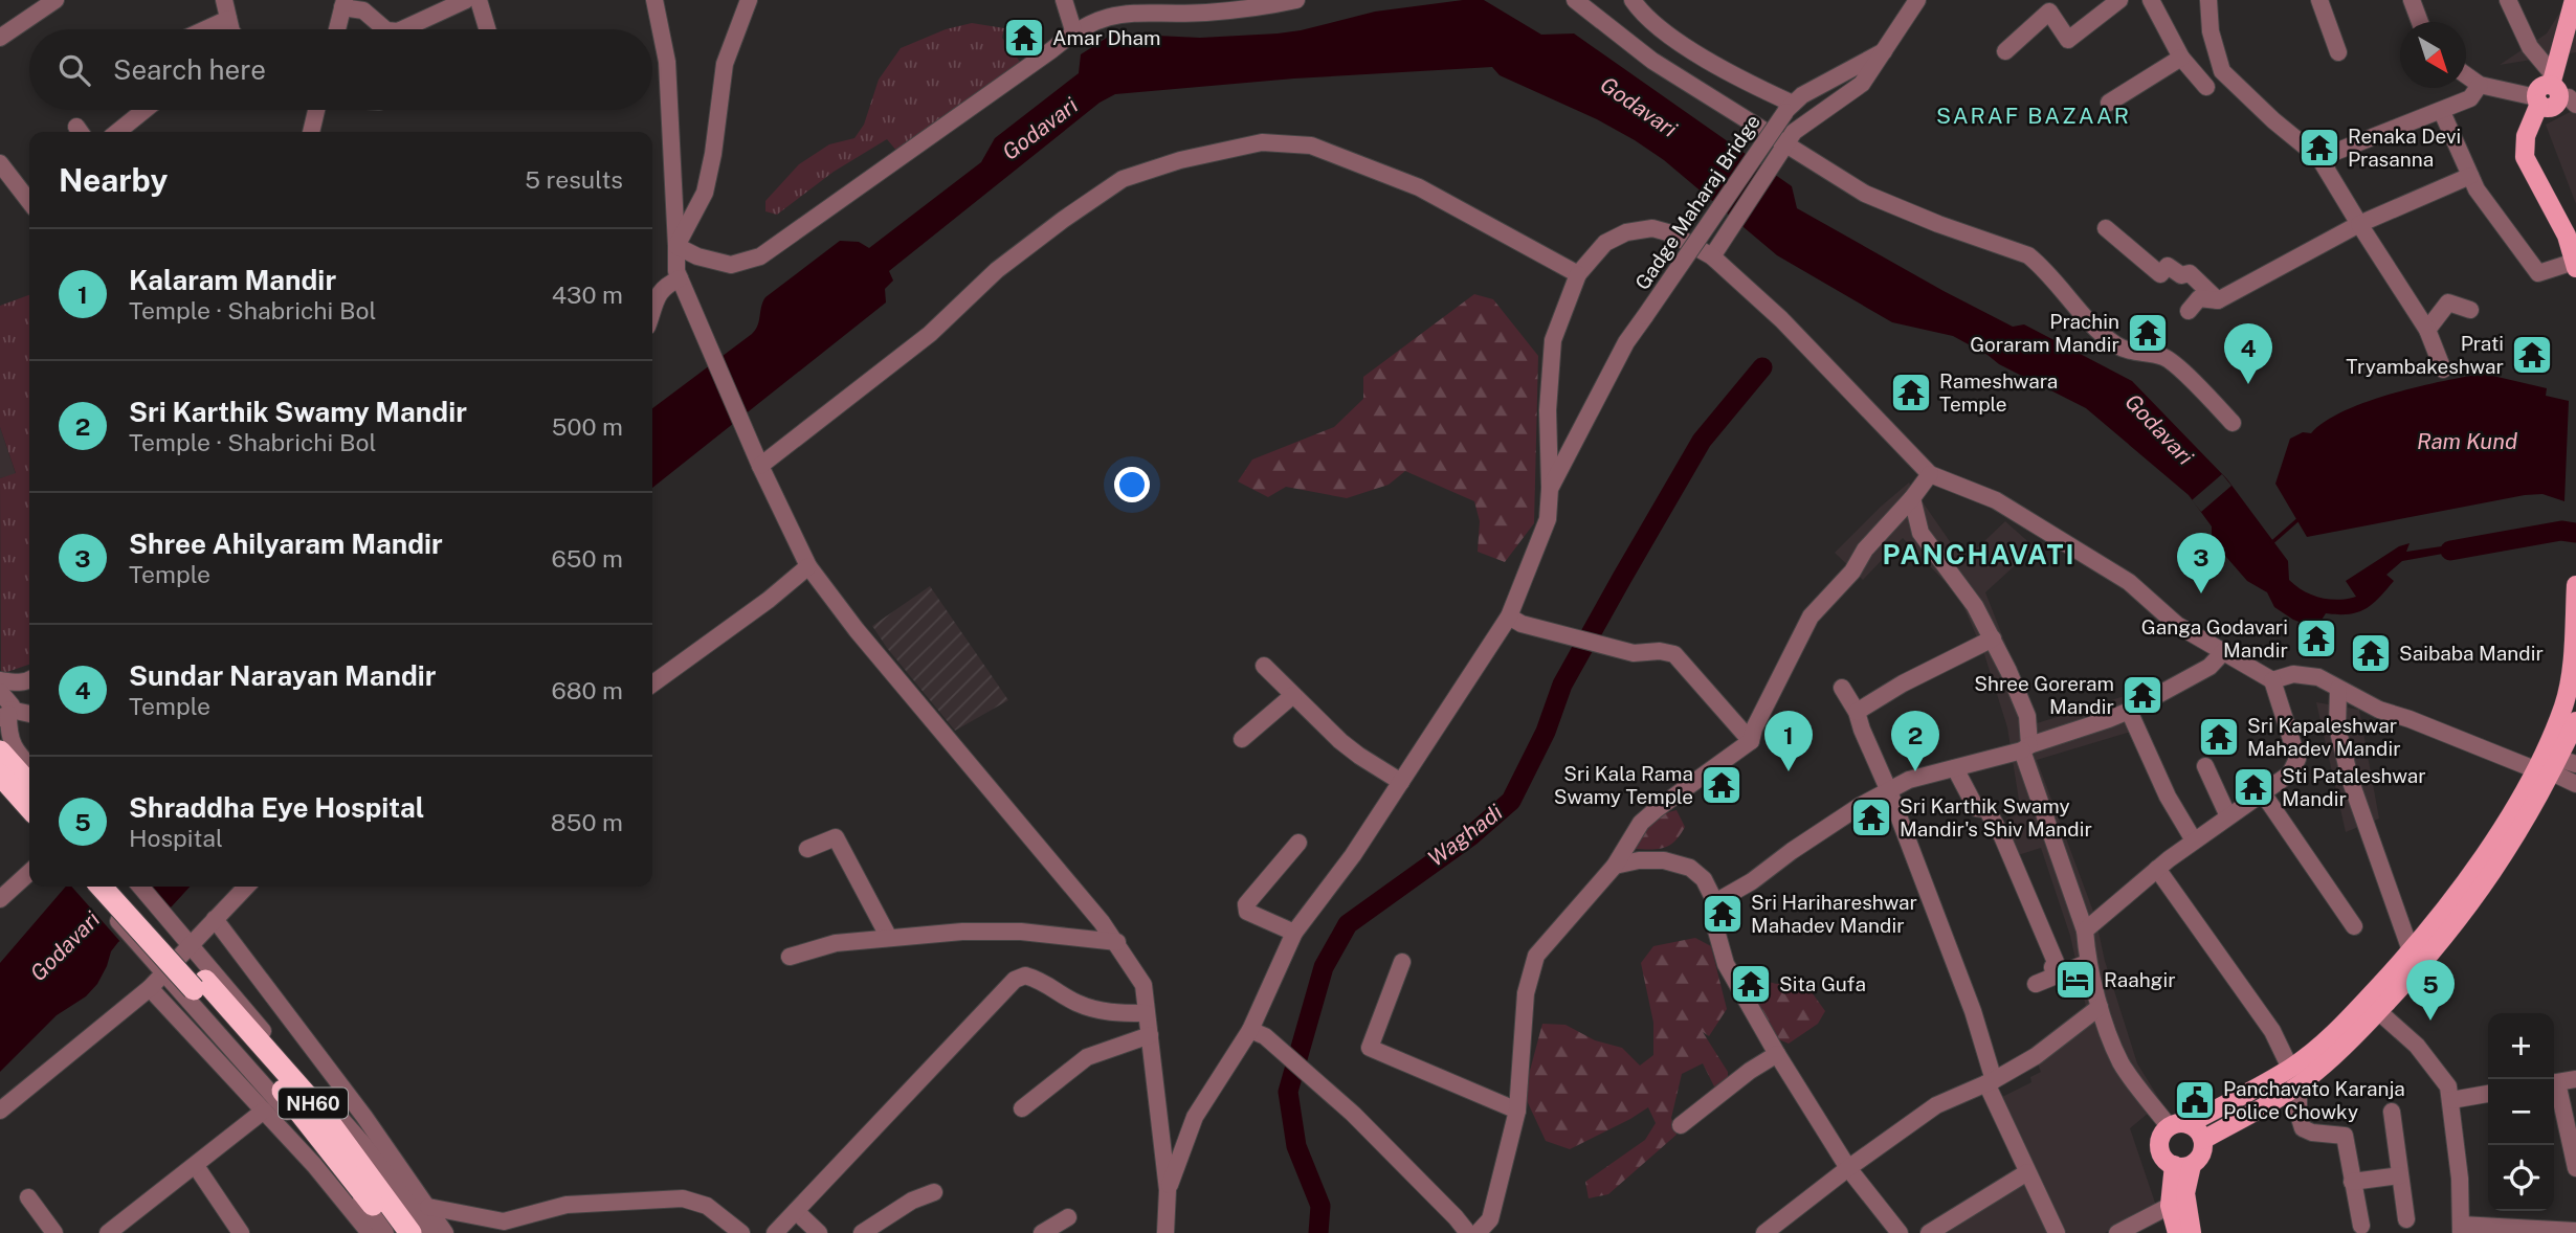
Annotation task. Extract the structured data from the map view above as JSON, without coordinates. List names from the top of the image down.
{
  "streets": {
    "highway": ["NH60"],
    "street": ["Gadge Maharaj Bridge"]
  },
  "districts": ["SARAF BAZAAR", "PANCHAVATI"],
  "water": ["Godavari", "Ram Kund", "Waghadi"],
  "places": {
    "temple": [
      "Amar Dham",
      "Renaka Devi Prasanna",
      "Prachin Goraram Mandir",
      "Prati Tryambakeshwar",
      "Rameshwara Temple",
      "Ganga Godavari Mandir",
      "Saibaba Mandir",
      "Shree Goreram Mandir",
      "Sri Kapaleshwar Mahadev Mandir",
      "Sri Kala Rama Swamy Temple",
      "Sti Pataleshwar Mandir",
      "Sri Karthik Swamy Mandir's Shiv Mandir",
      "Sri Harihareshwar Mahadev Mandir",
      "Sita Gufa"
    ],
    "hotel": ["Raahgir"],
    "public building": ["Panchavato Karanja Police Chowky"]
  },
  "north": "bottom right",
  "page": {
    "search": "Search here",
    "heading": ["Nearby", "5 results"],
    "list": [
      {
        "mark": "1",
        "name": "Kalaram Mandir",
        "note": "Temple · Shabrichi Bol",
        "value": "430 m"
      },
      {
        "mark": "2",
        "name": "Sri Karthik Swamy Mandir",
        "note": "Temple · Shabrichi Bol",
        "value": "500 m"
      },
      {
        "mark": "3",
        "name": "Shree Ahilyaram Mandir",
        "note": "Temple",
        "value": "650 m"
      },
      {
        "mark": "4",
        "name": "Sundar Narayan Mandir",
        "note": "Temple",
        "value": "680 m"
      },
      {
        "mark": "5",
        "name": "Shraddha Eye Hospital",
        "note": "Hospital",
        "value": "850 m"
      }
    ],
    "pins": [
      "4",
      "3",
      "1",
      "2",
      "5"
    ],
    "map_buttons": ["+", "−"]
  }
}
